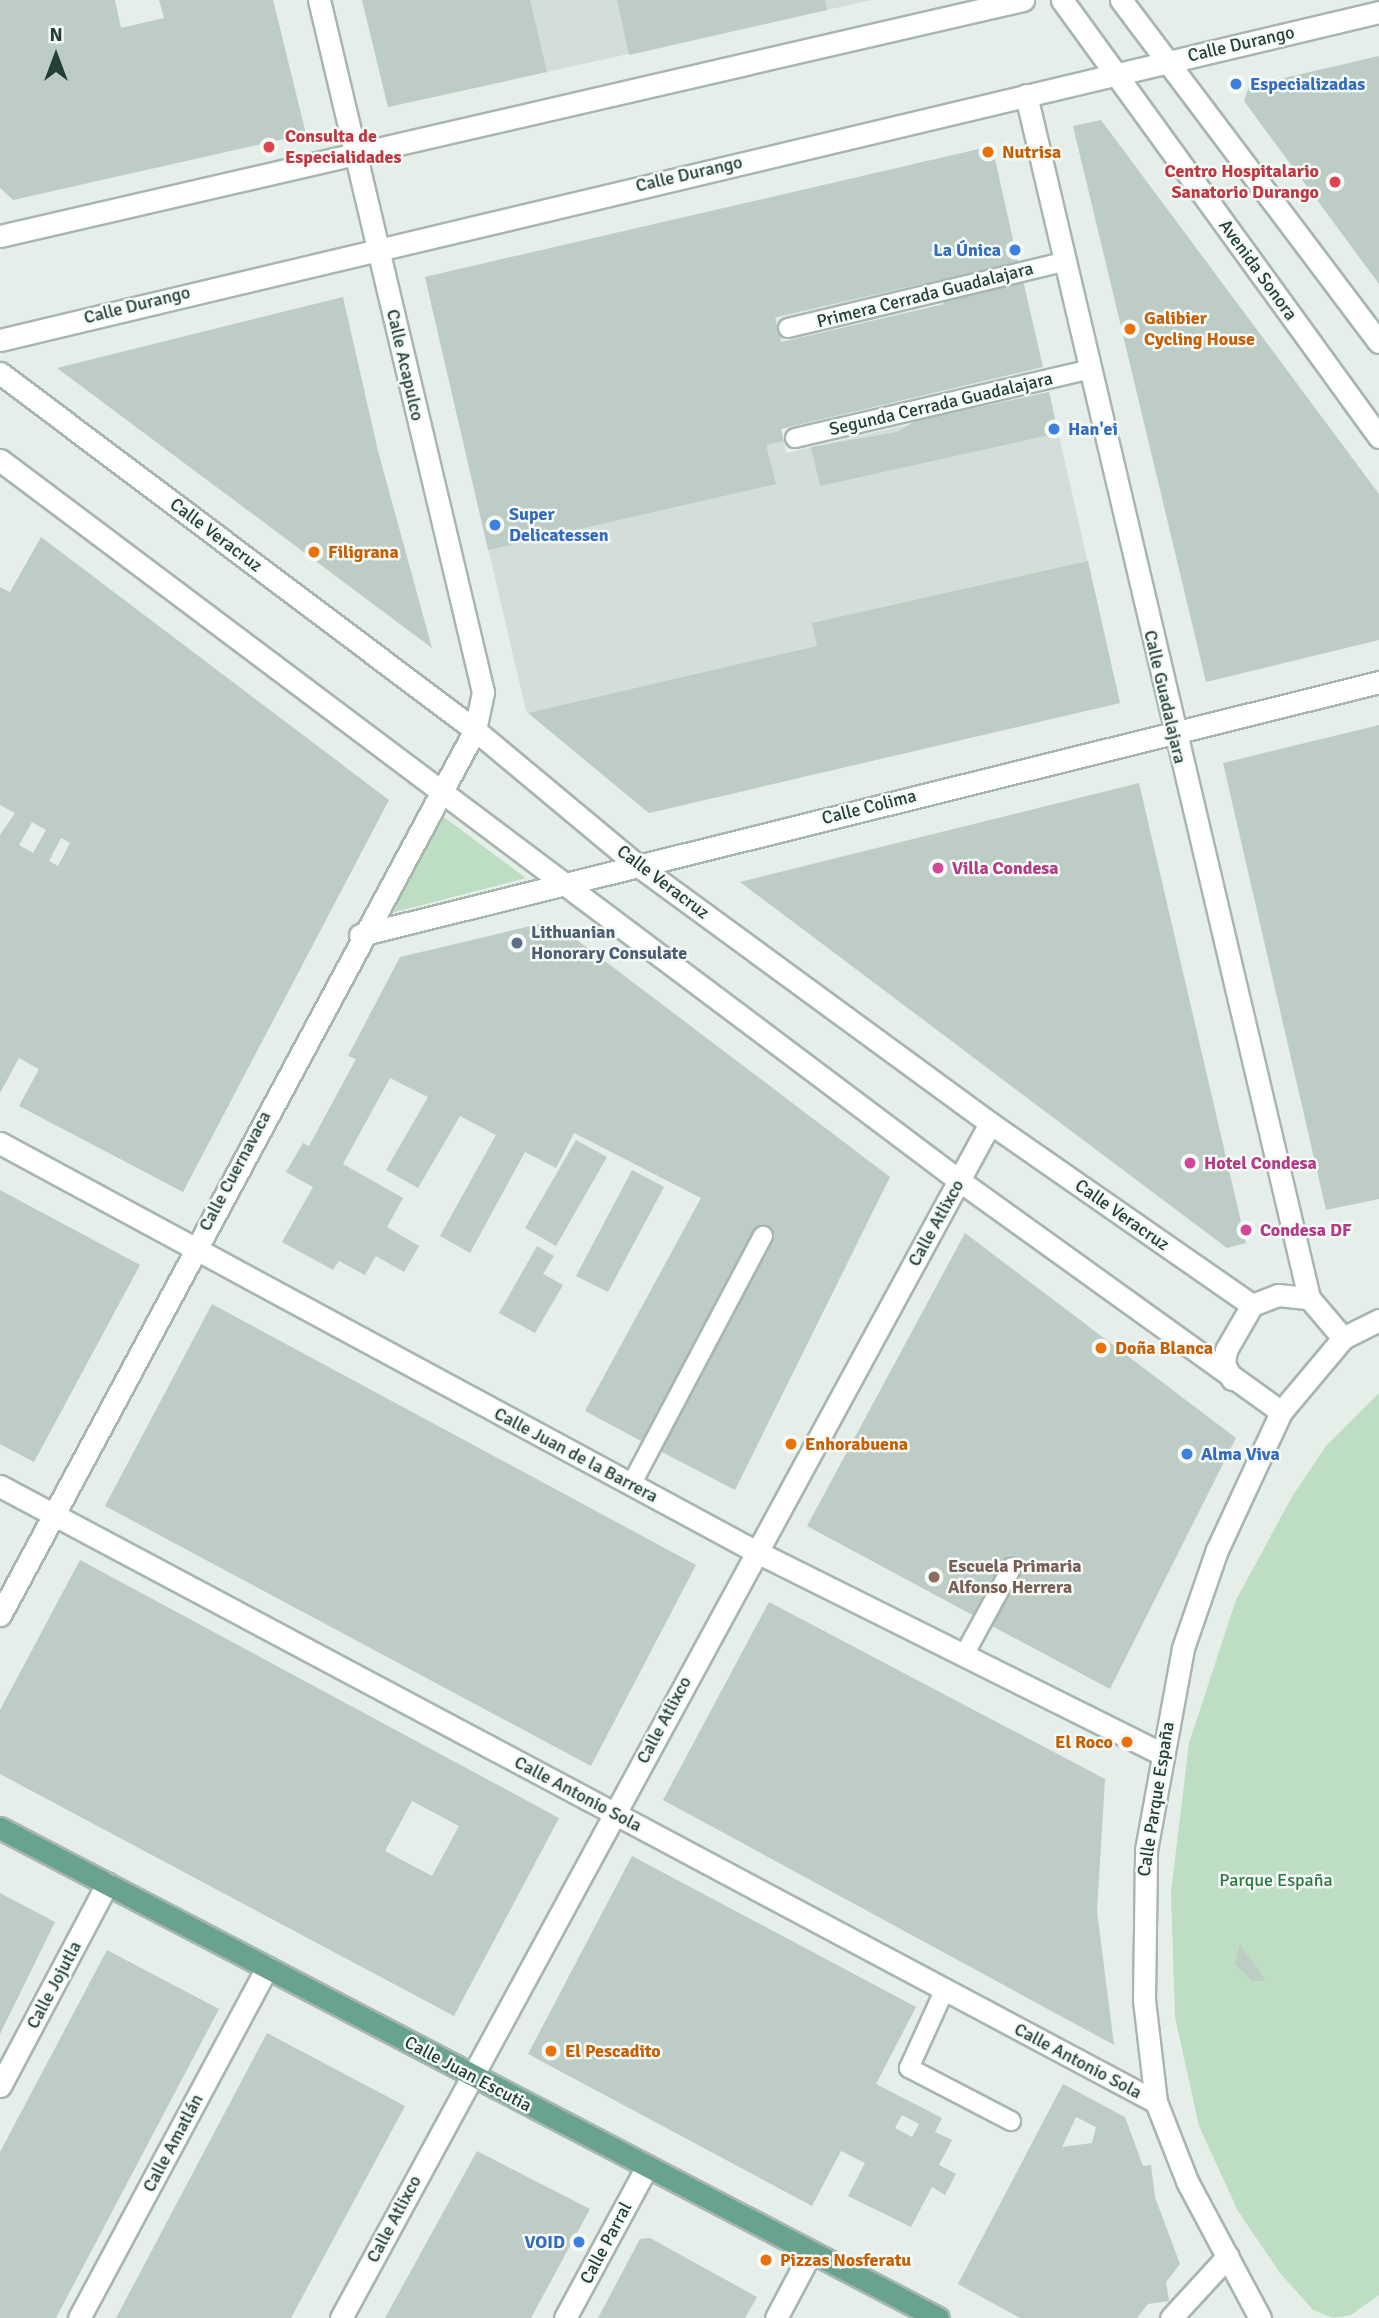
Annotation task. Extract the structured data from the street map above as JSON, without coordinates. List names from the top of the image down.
{
  "streets": {
    "main road": ["Calle Juan Escutia"],
    "street": [
      "Calle Durango",
      "Avenida Sonora",
      "Calle Acapulco",
      "Calle Veracruz",
      "Calle Guadalajara",
      "Calle Colima",
      "Calle Cuernavaca",
      "Calle Atlixco",
      "Calle Juan de la Barrera",
      "Calle Antonio Sola",
      "Calle Parque España",
      "Calle Jojutla",
      "Calle Amatlán",
      "Calle Parral"
    ],
    "lane": ["Primera Cerrada Guadalajara", "Segunda Cerrada Guadalajara"]
  },
  "crossings": [
    ["Calle Durango", "Avenida Sonora"],
    ["Calle Durango", "Calle Acapulco"],
    ["Calle Durango", "Calle Guadalajara"],
    ["Primera Cerrada Guadalajara", "Calle Guadalajara"],
    ["Calle Acapulco", "Calle Veracruz"],
    ["Calle Acapulco", "Calle Cuernavaca"],
    ["Segunda Cerrada Guadalajara", "Calle Guadalajara"],
    ["Calle Veracruz", "Calle Guadalajara"],
    ["Calle Veracruz", "Calle Colima"],
    ["Calle Veracruz", "Calle Cuernavaca"],
    ["Calle Veracruz", "Calle Atlixco"],
    ["Calle Veracruz", "Calle Parque España"],
    ["Calle Guadalajara", "Calle Colima"],
    ["Calle Guadalajara", "Calle Parque España"],
    ["Calle Colima", "Calle Cuernavaca"],
    ["Calle Cuernavaca", "Calle Juan de la Barrera"],
    ["Calle Cuernavaca", "Calle Antonio Sola"],
    ["Calle Atlixco", "Calle Juan de la Barrera"],
    ["Calle Atlixco", "Calle Antonio Sola"],
    ["Calle Atlixco", "Calle Juan Escutia"],
    ["Calle Juan de la Barrera", "Calle Parque España"],
    ["Calle Antonio Sola", "Calle Parque España"],
    ["Calle Jojutla", "Calle Juan Escutia"],
    ["Calle Juan Escutia", "Calle Amatlán"],
    ["Calle Juan Escutia", "Calle Parral"]
  ],
  "parks": ["Parque España"],
  "places": [
    "Especializadas",
    "Consulta de Especialidades",
    "Nutrisa",
    "Centro Hospitalario Sanatorio Durango",
    "La Única",
    "Galibier Cycling House",
    "Han'ei",
    "Super Delicatessen",
    "Filigrana",
    "Villa Condesa",
    "Lithuanian Honorary Consulate",
    "Hotel Condesa",
    "Condesa DF",
    "Doña Blanca",
    "Enhorabuena",
    "Alma Viva",
    "Escuela Primaria Alfonso Herrera",
    "El Roco",
    "El Pescadito",
    "VOID",
    "Pizzas Nosferatu"
  ],
  "north": "top"
}
